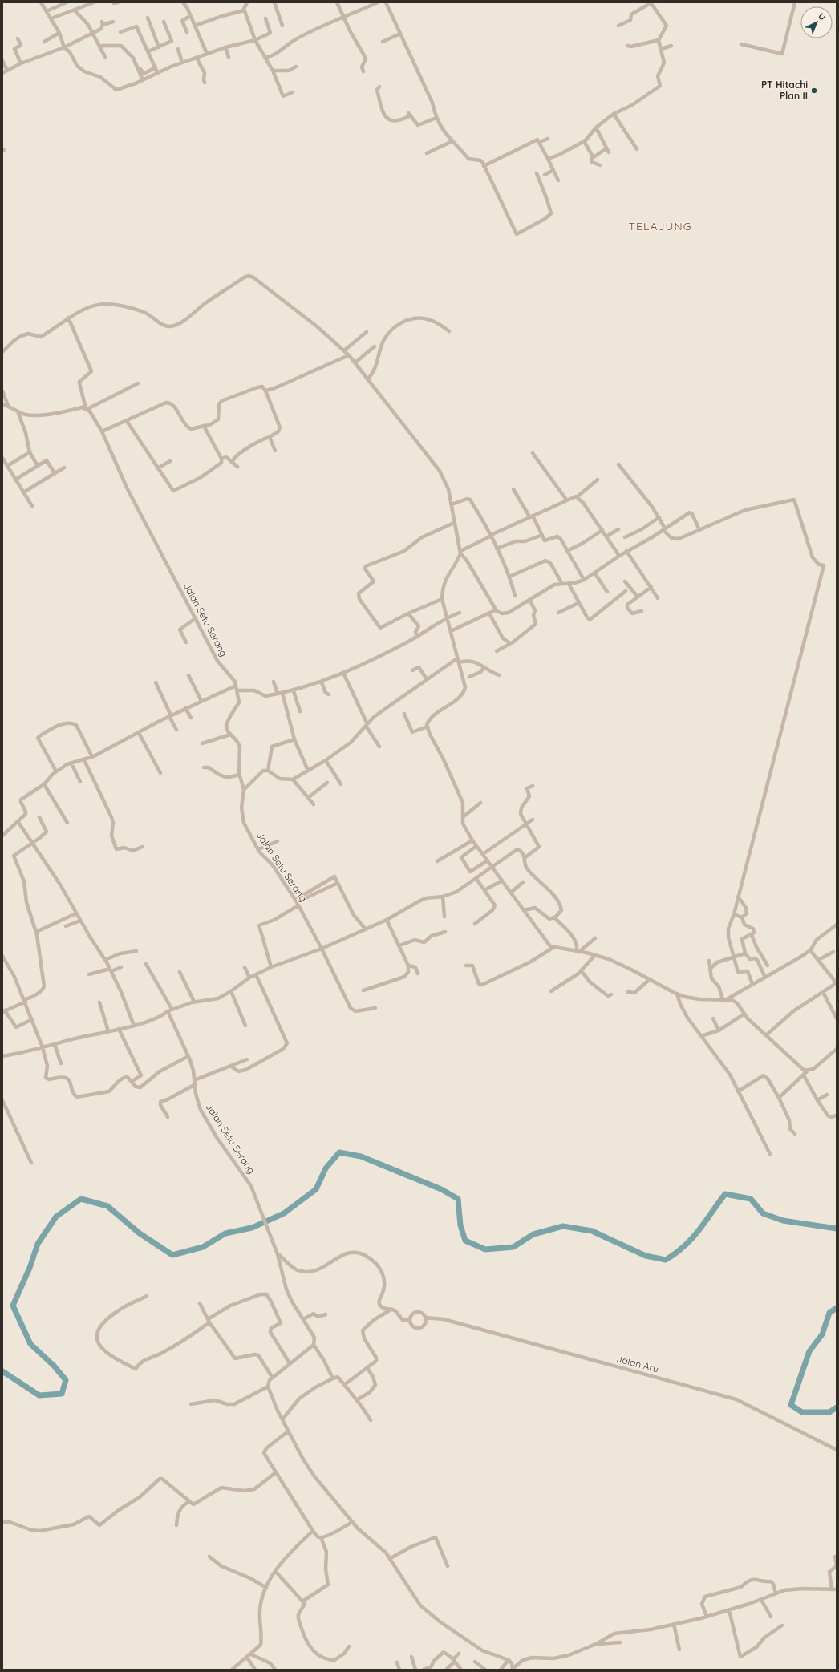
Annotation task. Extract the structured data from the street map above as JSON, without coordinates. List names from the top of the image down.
{
  "streets": {
    "street": ["Jalan Setu Serang", "Jalan Aru"]
  },
  "districts": ["TELAJUNG"],
  "places": ["PT Hitachi Plan II"],
  "north": "top right"
}
